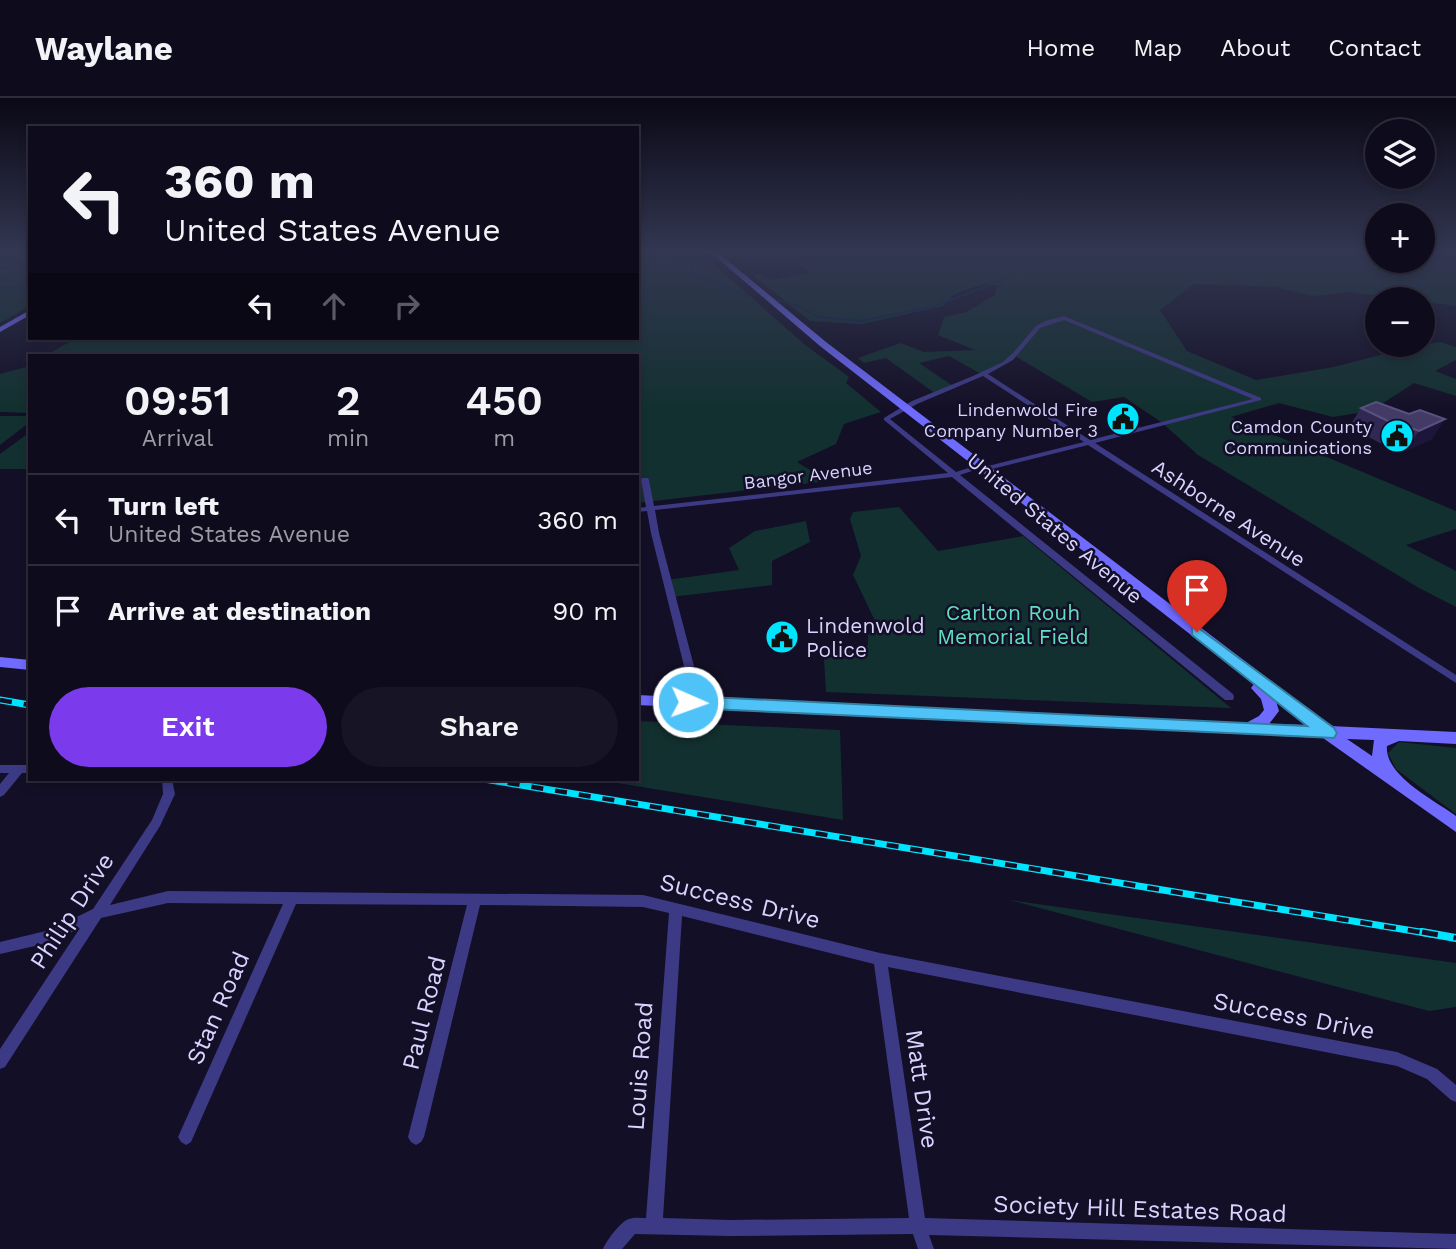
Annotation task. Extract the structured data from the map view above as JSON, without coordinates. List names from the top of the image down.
{
  "streets": {
    "street": [
      "Bangor Avenue",
      "Ashborne Avenue",
      "United States Avenue",
      "Success Drive",
      "Philip Drive",
      "Stan Road",
      "Paul Road",
      "Louis Road",
      "Matt Drive",
      "Society Hill Estates Road"
    ]
  },
  "crossings": [
    ["Bangor Avenue", "Ashborne Avenue"],
    ["Bangor Avenue", "United States Avenue"],
    ["Success Drive", "Philip Drive"],
    ["Success Drive", "Stan Road"],
    ["Success Drive", "Paul Road"],
    ["Success Drive", "Louis Road"],
    ["Success Drive", "Matt Drive"],
    ["Louis Road", "Society Hill Estates Road"],
    ["Matt Drive", "Society Hill Estates Road"]
  ],
  "parks": ["Carlton Rouh Memorial Field"],
  "places": {
    "public building": ["Lindenwold Fire Company Number 3", "Camdon County Communications", "Lindenwold Police"]
  },
  "page": {
    "header": "Waylane",
    "nav": [
      "Home",
      "Map",
      "About",
      "Contact"
    ],
    "map_buttons": ["+", "−"],
    "turn": ["360 m", "United States Avenue"],
    "eta": [
      "09:51",
      "Arrival",
      "2",
      "min",
      "450",
      "m"
    ],
    "list": [
      {
        "name": "Turn left",
        "note": "United States Avenue",
        "value": "360 m"
      },
      {
        "name": "Arrive at destination",
        "value": "90 m"
      }
    ],
    "buttons": ["Exit", "Share"]
  }
}
